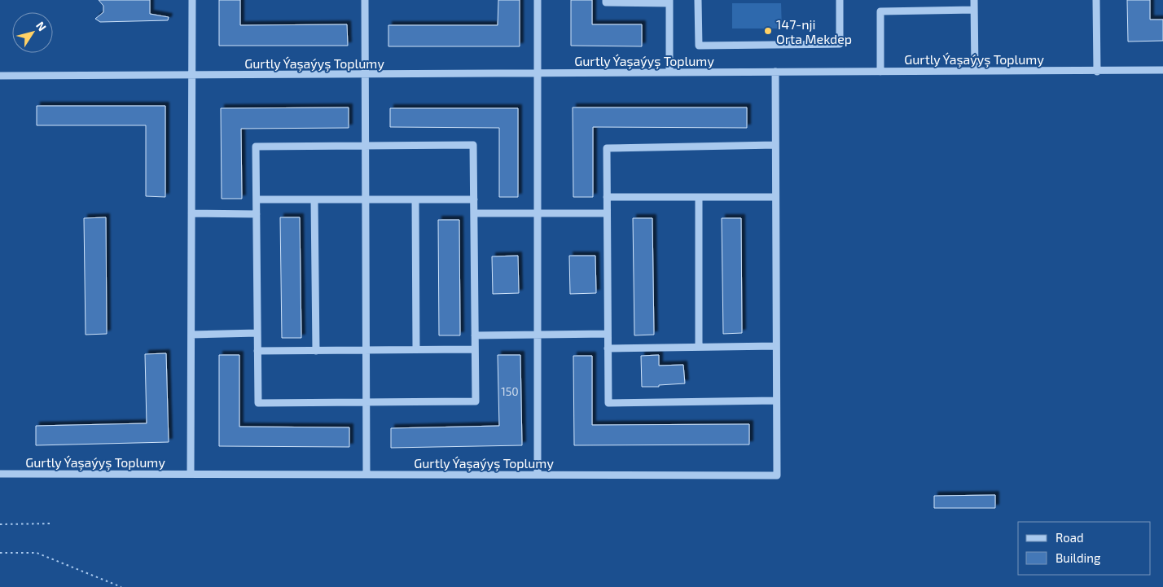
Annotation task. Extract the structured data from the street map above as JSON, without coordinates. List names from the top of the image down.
{
  "streets": {
    "street": ["Gurtly Ýaşaýyş Toplumy"]
  },
  "places": ["147-nji Orta Mekdep"],
  "house_numbers": ["150"],
  "legend": ["Road", "Building"],
  "north": "top right"
}
